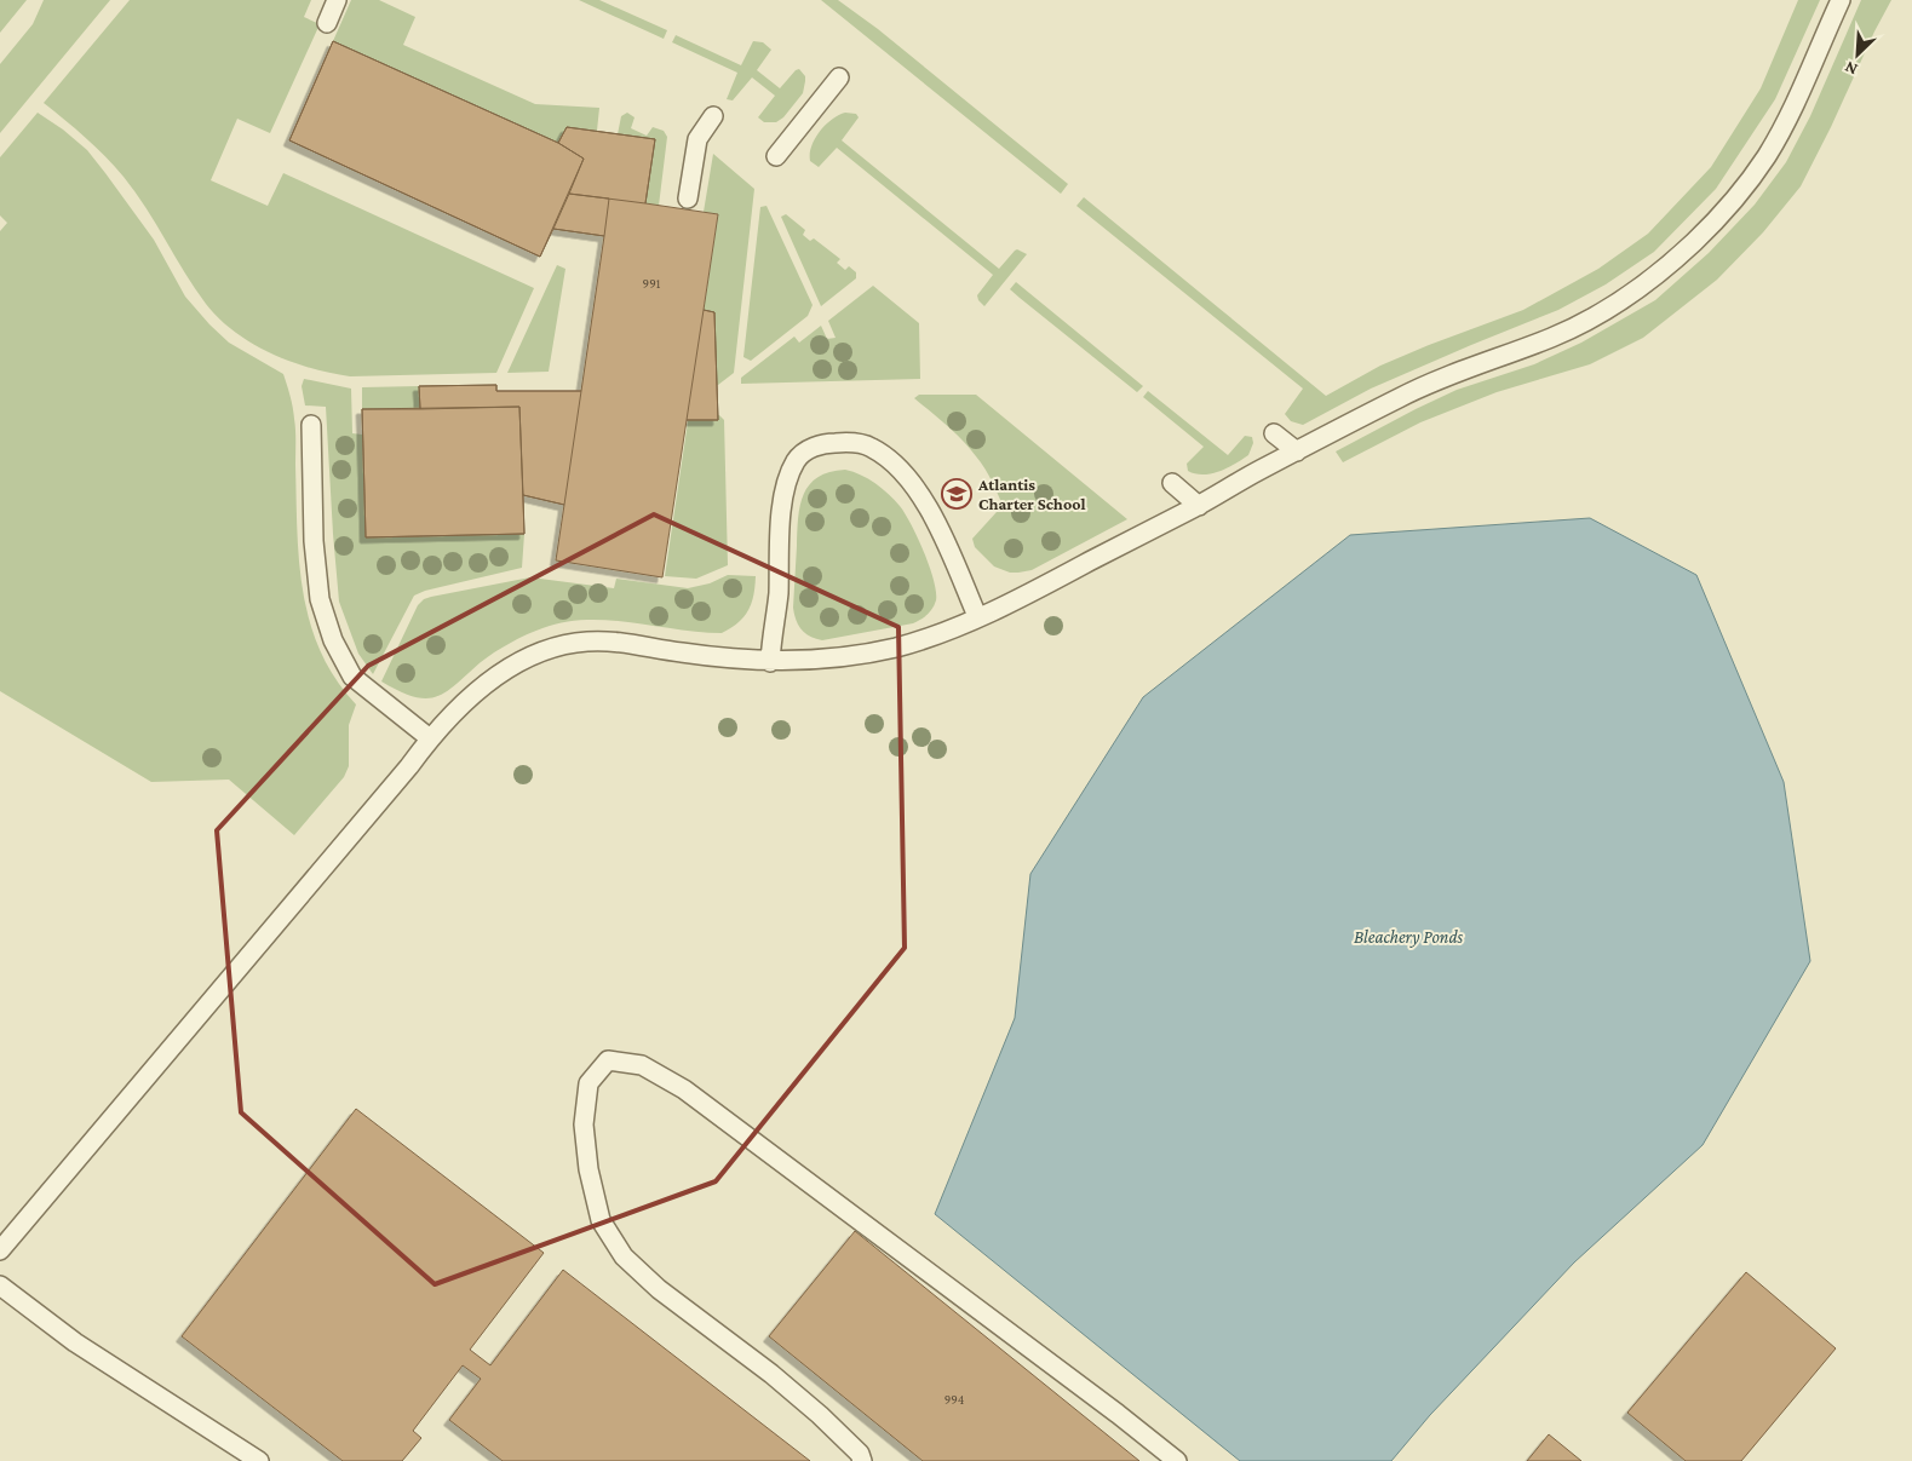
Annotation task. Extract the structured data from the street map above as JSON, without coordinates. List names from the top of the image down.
{
  "water": ["Bleachery Ponds"],
  "places": {
    "school or university": ["Atlantis Charter School"]
  },
  "house_numbers": ["991", "994"],
  "north": "bottom left"
}
